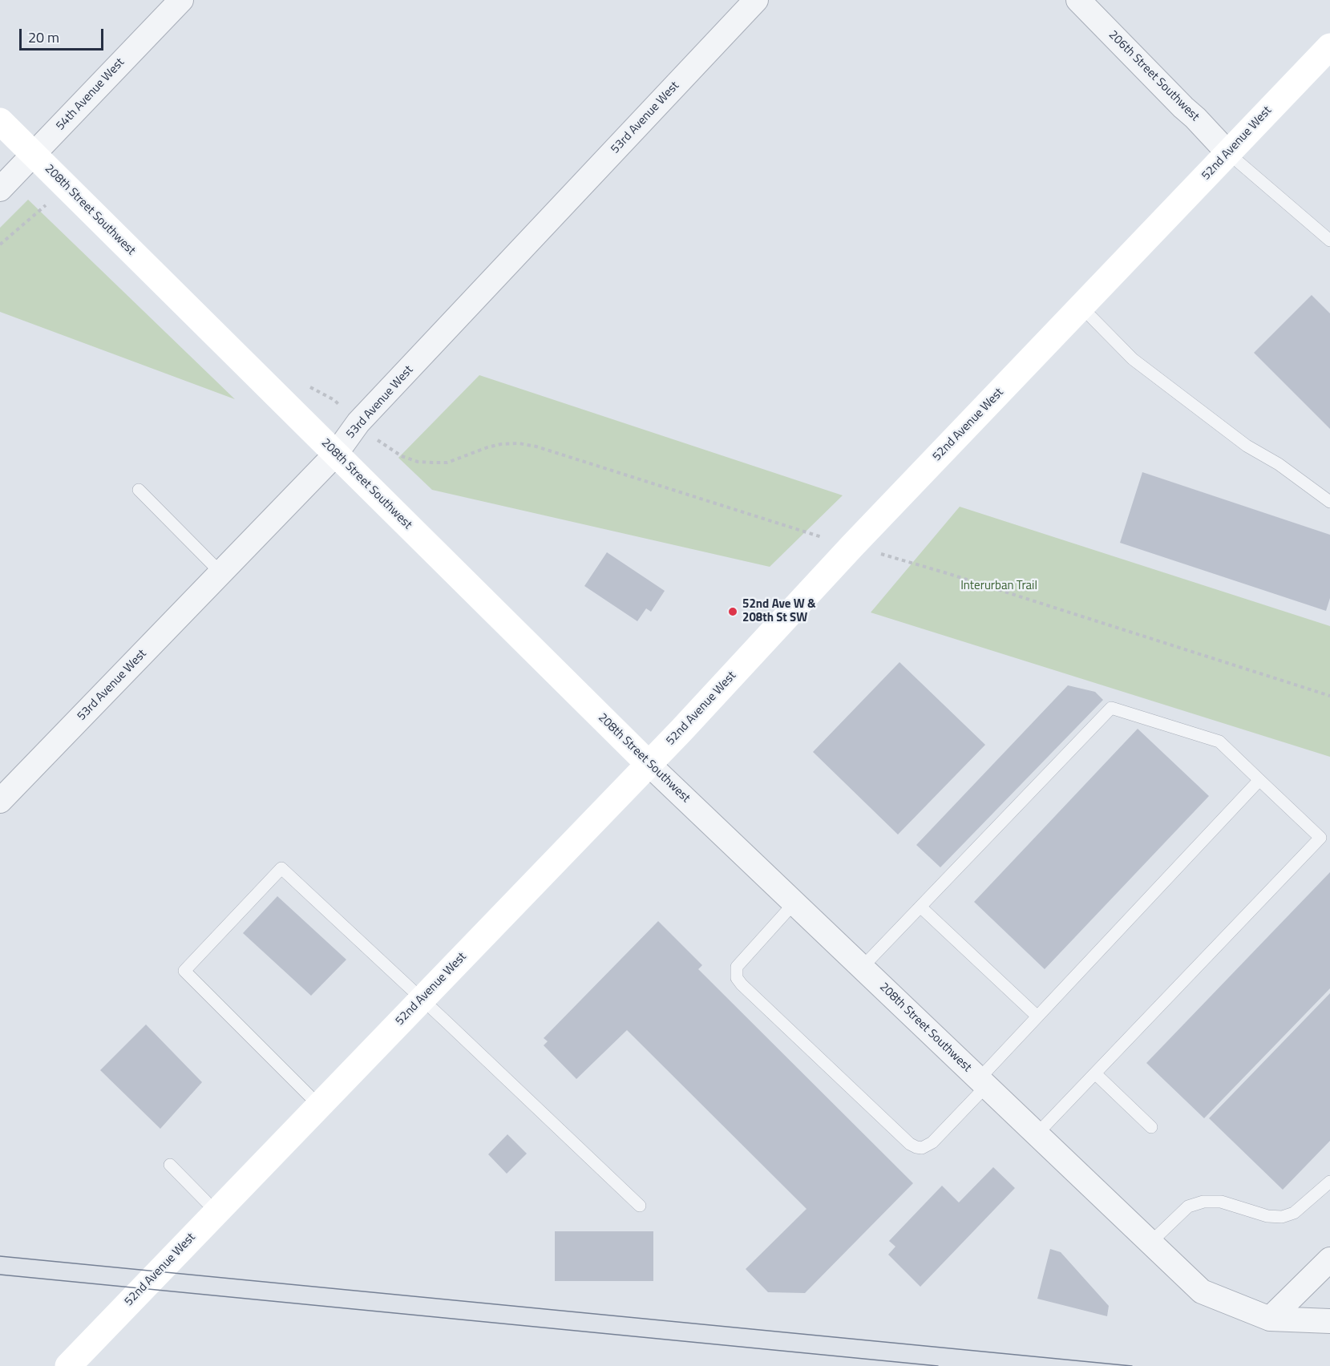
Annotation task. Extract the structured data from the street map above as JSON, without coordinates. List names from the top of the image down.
{
  "streets": {
    "street": [
      "206th Street Southwest",
      "54th Avenue West",
      "53rd Avenue West",
      "52nd Avenue West",
      "208th Street Southwest"
    ]
  },
  "crossings": [
    ["206th Street Southwest", "52nd Avenue West"],
    ["54th Avenue West", "208th Street Southwest"],
    ["53rd Avenue West", "208th Street Southwest"],
    ["52nd Avenue West", "208th Street Southwest"]
  ],
  "parks": ["Interurban Trail"],
  "places": ["52nd Ave W & 208th St SW"],
  "scale_bar": "20 m"
}
